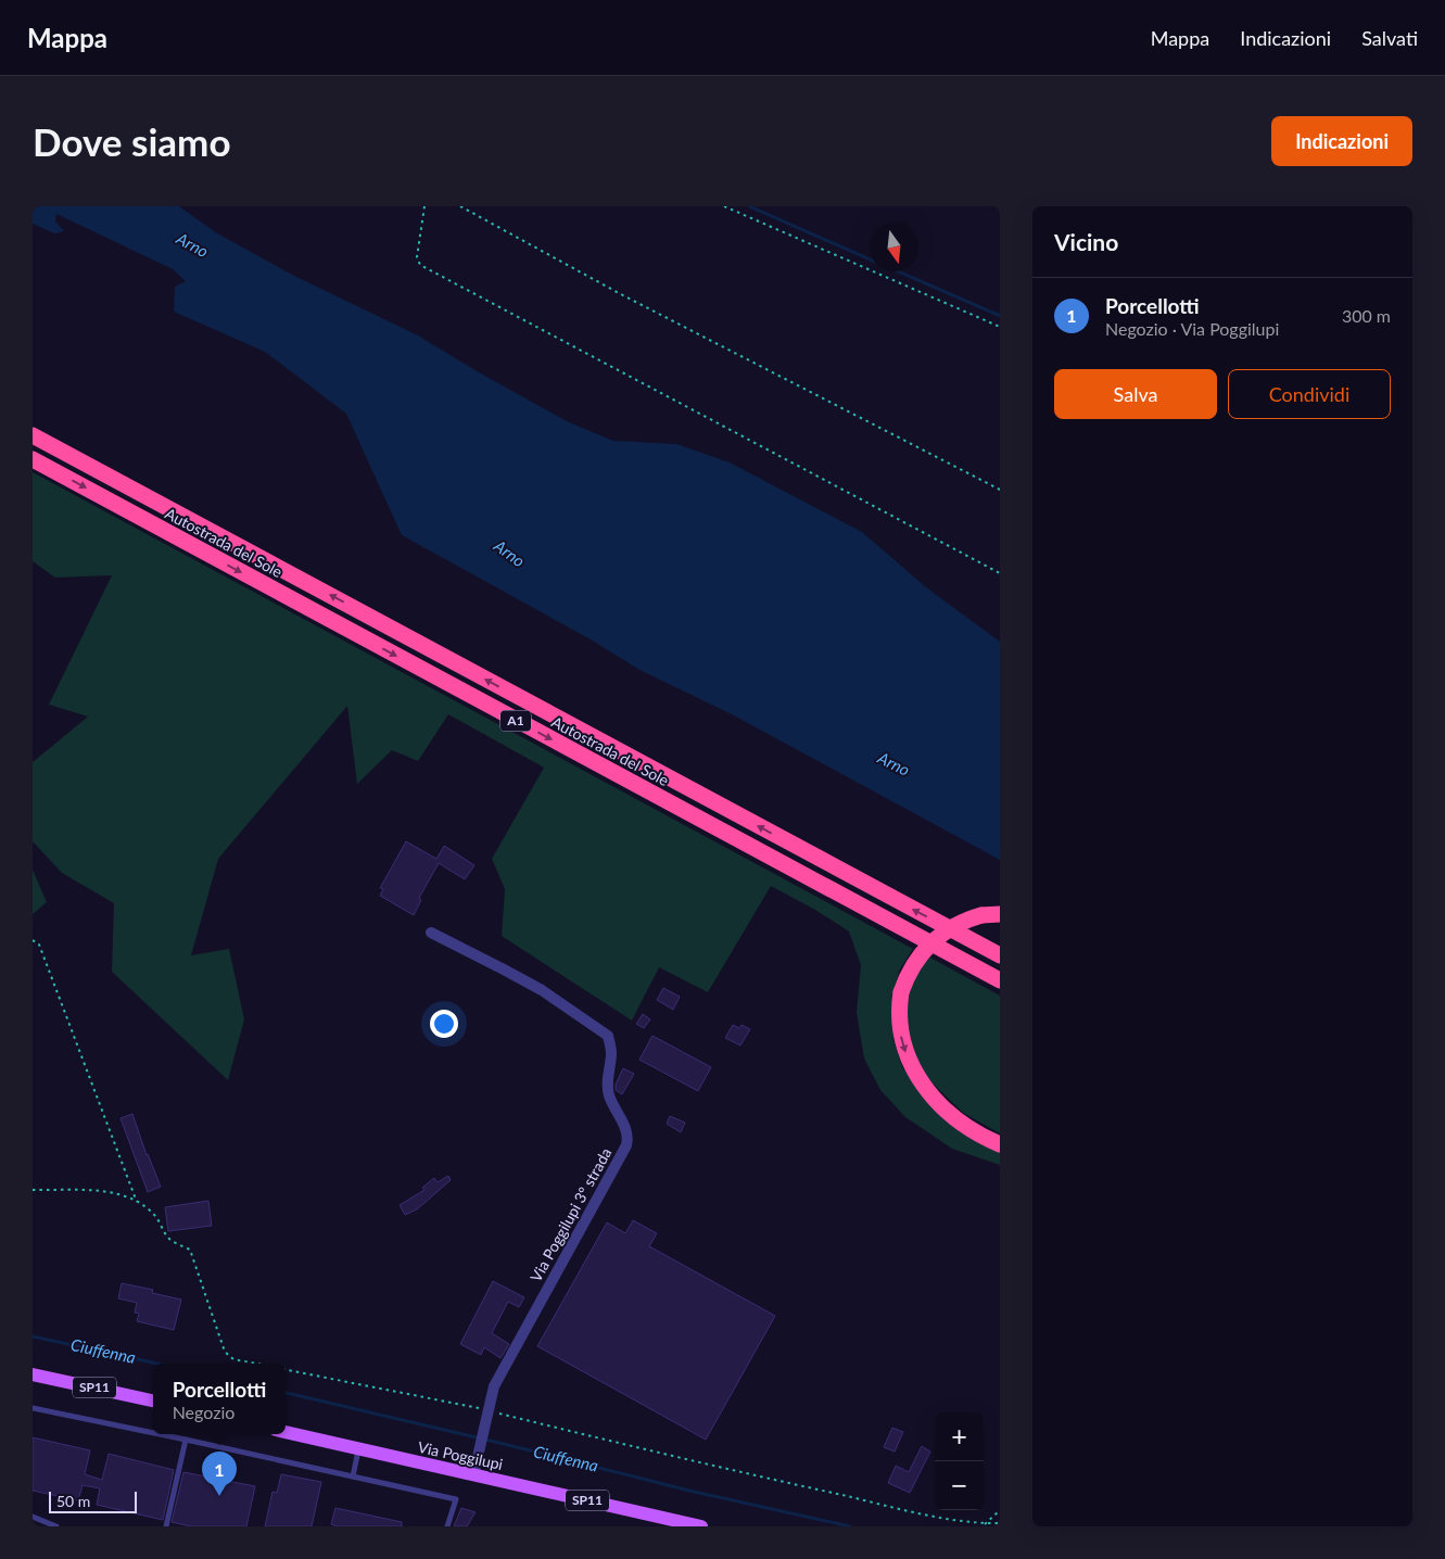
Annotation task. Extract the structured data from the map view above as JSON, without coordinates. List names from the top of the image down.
{
  "streets": {
    "highway": ["Autostrada del Sole", "A1"],
    "main road": ["SP11", "Via Poggilupi"],
    "street": ["Via Poggilupi 3° strada"]
  },
  "crossings": [
    ["Via Poggilupi 3° strada", "Via Poggilupi"]
  ],
  "water": ["Arno", "Ciuffenna"],
  "scale_bar": "50 m",
  "north": "bottom",
  "page": {
    "header": "Mappa",
    "nav": ["Mappa", "Indicazioni", "Salvati"],
    "buttons": [
      "Indicazioni",
      ["Salva", "Condividi"]
    ],
    "title": "Dove siamo",
    "heading": "Vicino",
    "list": [
      {
        "mark": "1",
        "name": "Porcellotti",
        "note": "Negozio · Via Poggilupi",
        "value": "300 m"
      }
    ],
    "popup": ["Porcellotti", "Negozio"],
    "map_buttons": ["+", "−"],
    "pins": "1",
    "scale": "50 m"
  }
}
